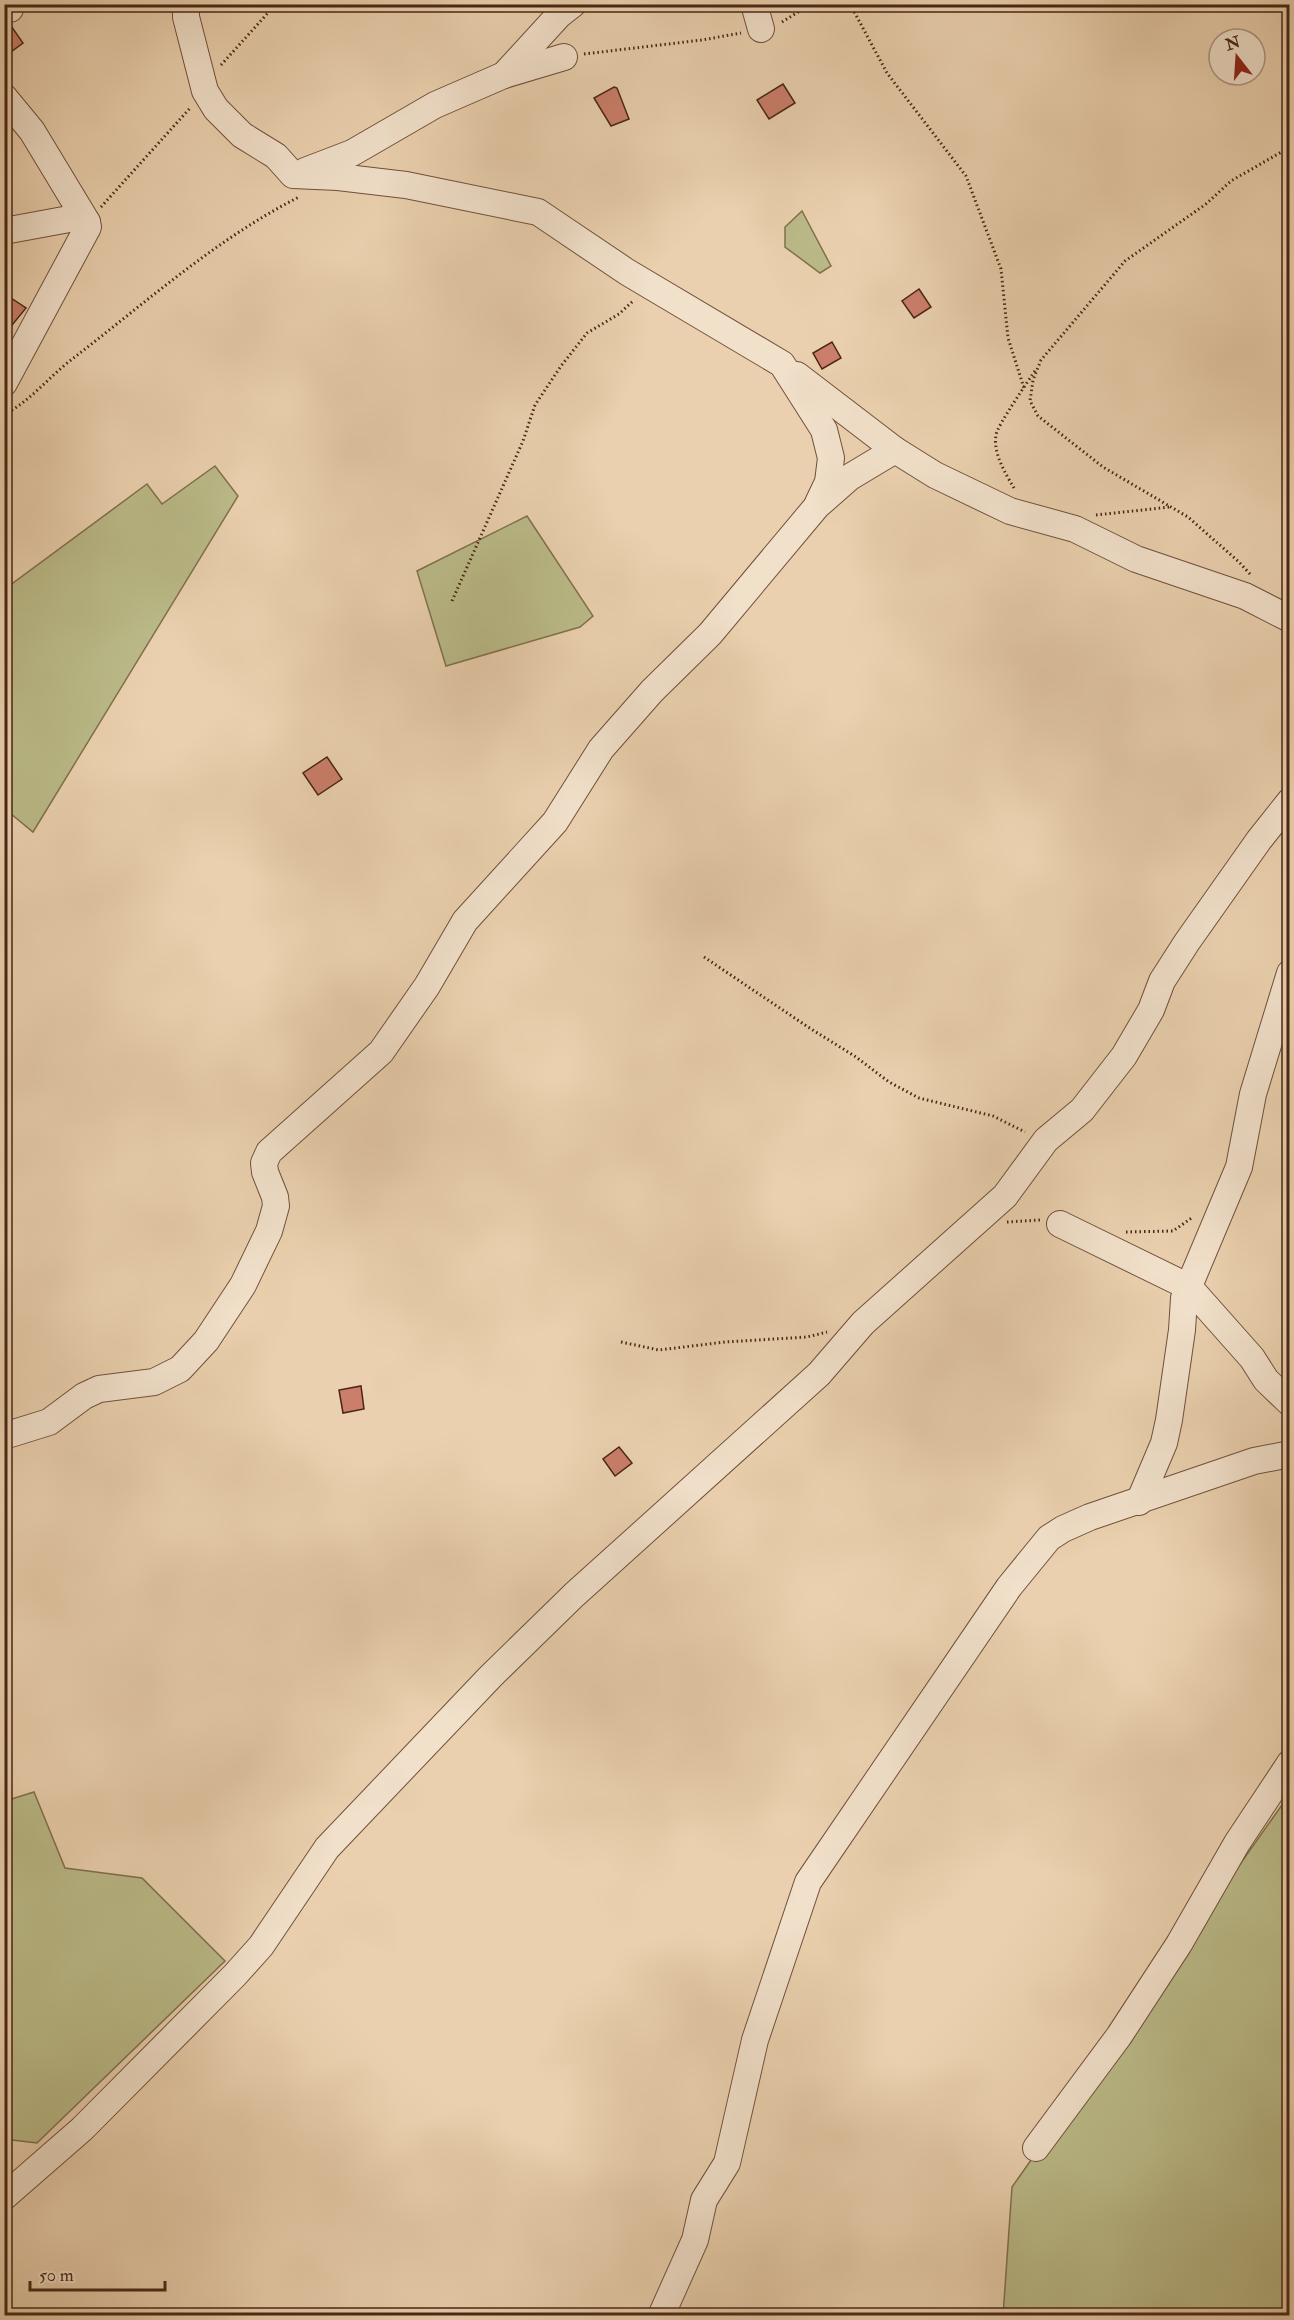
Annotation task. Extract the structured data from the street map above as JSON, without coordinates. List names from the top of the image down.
{
  "scale_bar": "50 m",
  "north": "top"
}
